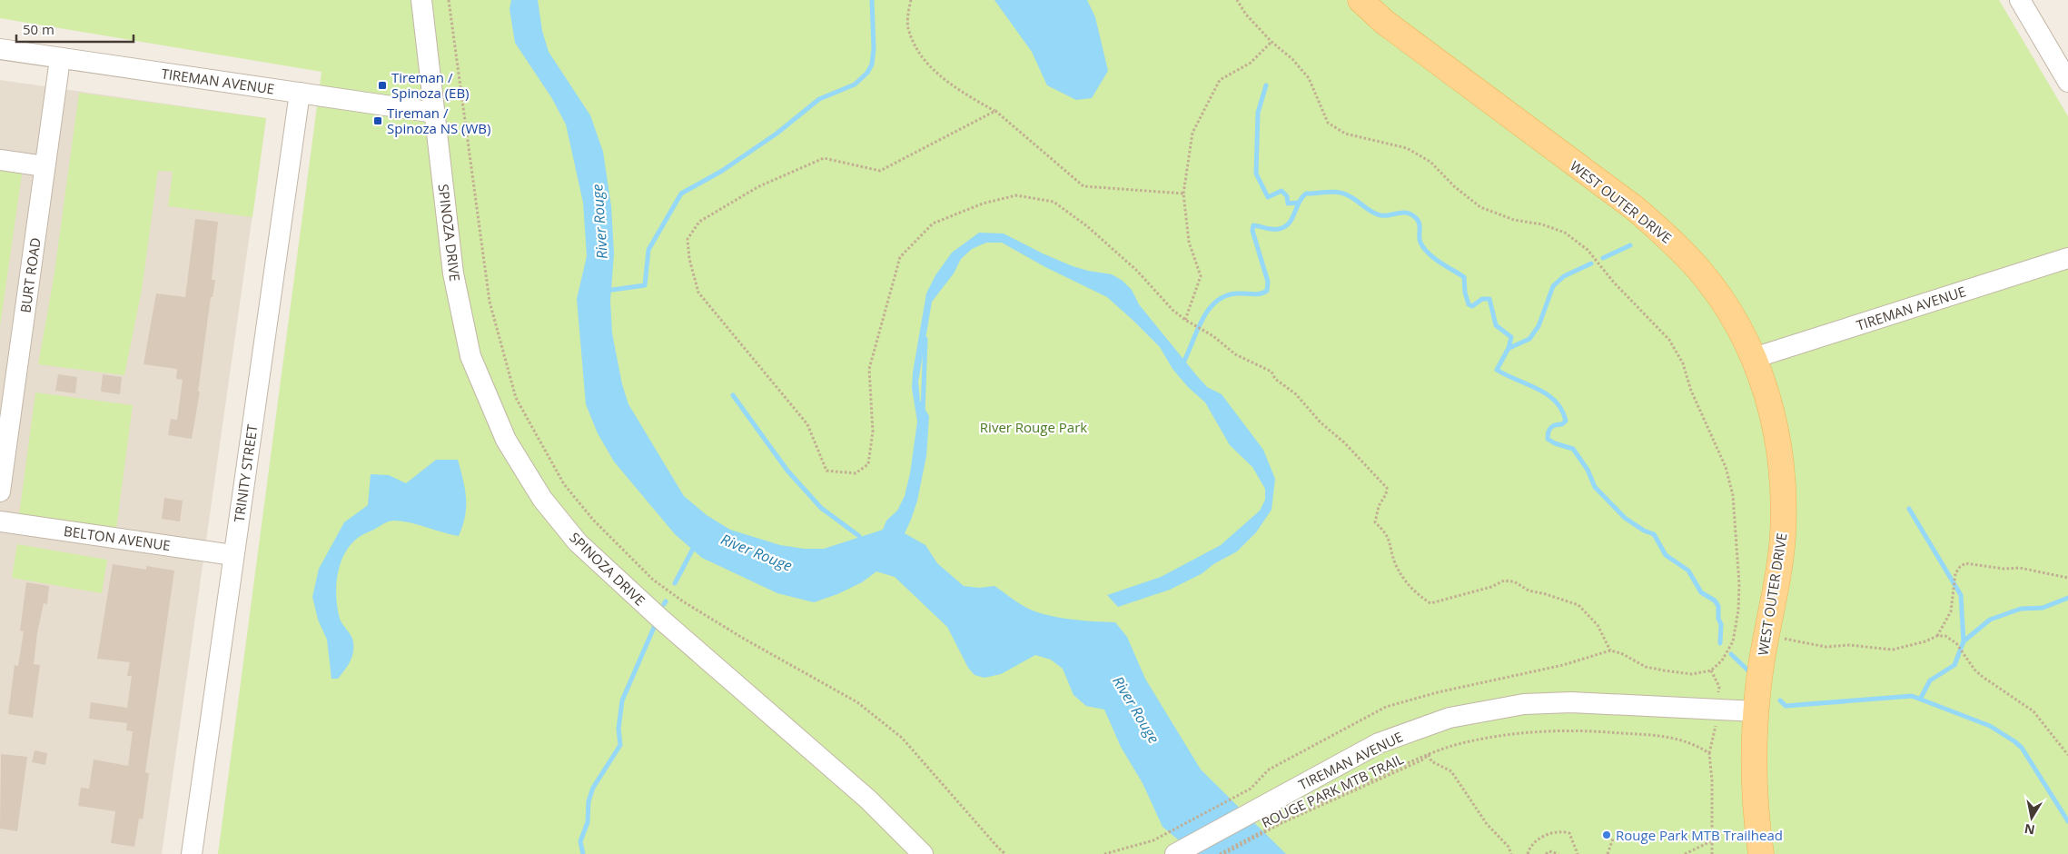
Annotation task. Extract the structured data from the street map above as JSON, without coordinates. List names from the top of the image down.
{
  "streets": {
    "main road": ["WEST OUTER DRIVE"],
    "street": [
      "TIREMAN AVENUE",
      "SPINOZA DRIVE",
      "BURT ROAD",
      "TRINITY STREET",
      "BELTON AVENUE"
    ],
    "path": ["ROUGE PARK MTB TRAIL"]
  },
  "crossings": [
    ["TIREMAN AVENUE", "WEST OUTER DRIVE"],
    ["TIREMAN AVENUE", "SPINOZA DRIVE"],
    ["TIREMAN AVENUE", "BURT ROAD"],
    ["TIREMAN AVENUE", "TRINITY STREET"],
    ["TRINITY STREET", "BELTON AVENUE"]
  ],
  "water": ["River Rouge"],
  "parks": ["River Rouge Park"],
  "places": {
    "transit": ["Tireman / Spinoza (EB)", "Tireman / Spinoza NS (WB)"],
    "other": ["Rouge Park MTB Trailhead"]
  },
  "scale_bar": "50 m",
  "north": "bottom"
}
